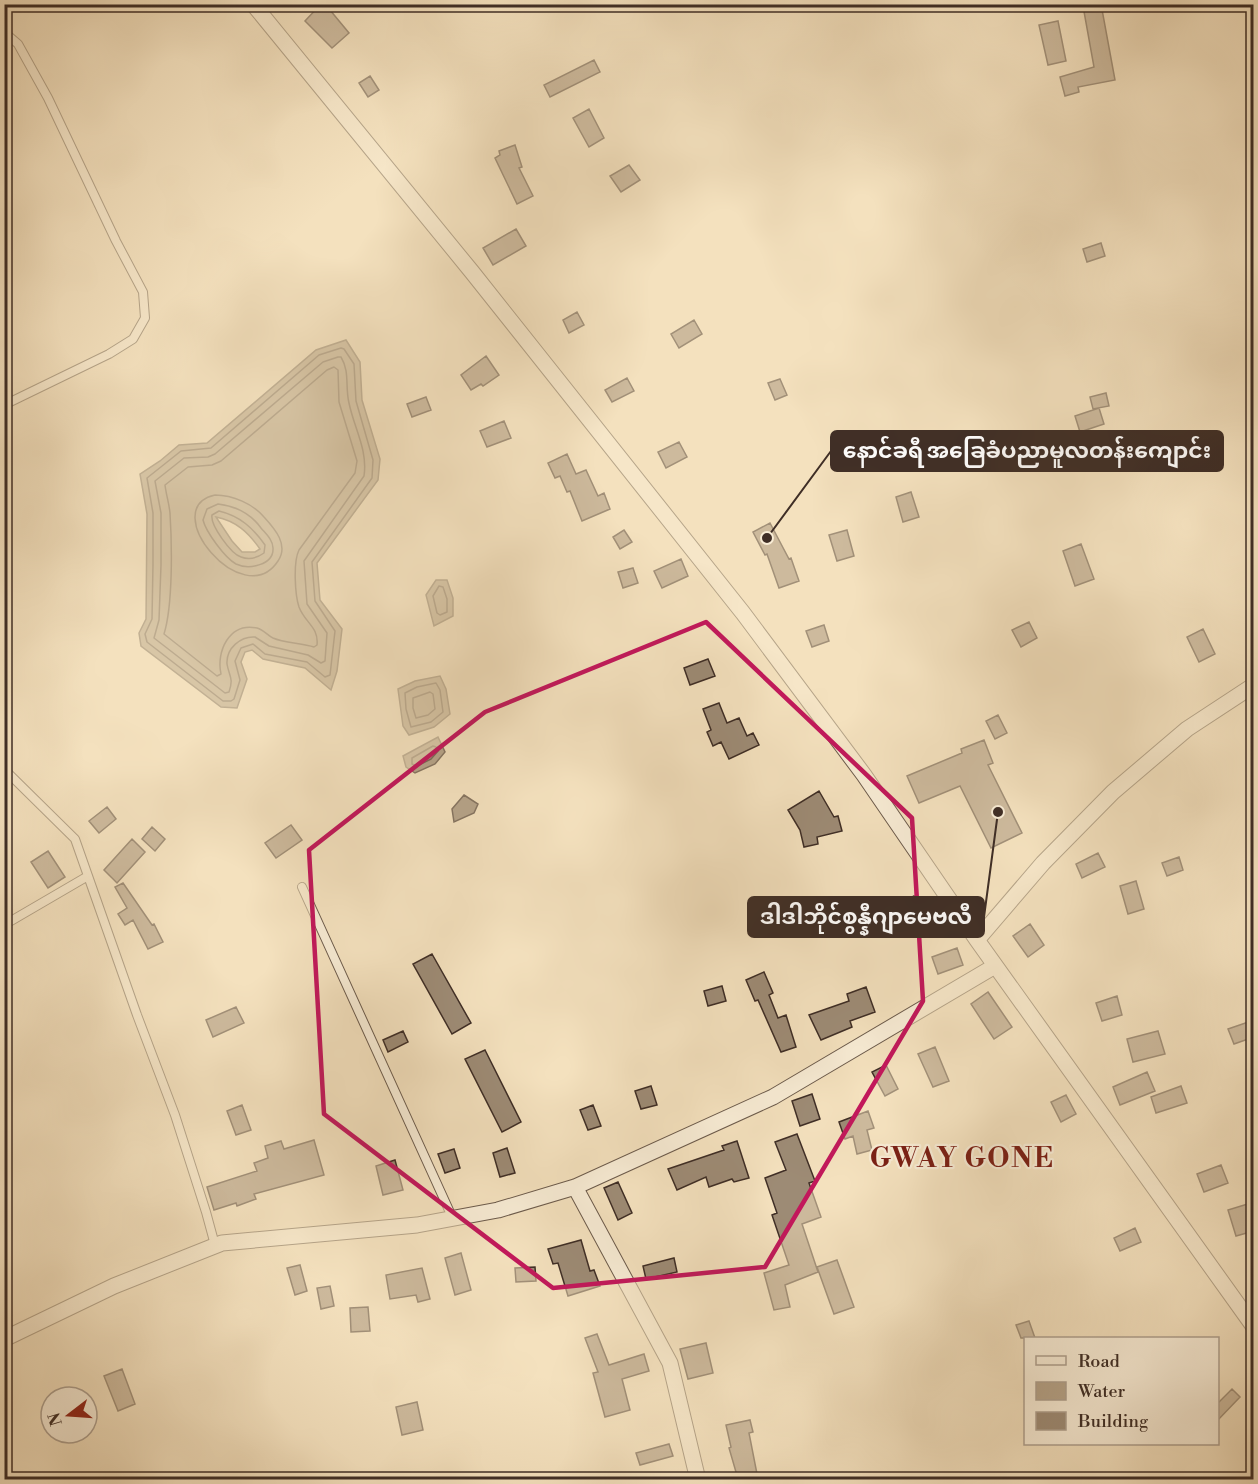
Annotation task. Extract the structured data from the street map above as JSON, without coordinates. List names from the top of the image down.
{
  "districts": ["GWAY GONE"],
  "places": ["နောင်ခရီ အခြေခံပညာမူလတန်းကျောင်း", "ဒါဒါဘိုင်စွန္နီဂျာမေဗလီ"],
  "legend": ["Road", "Water", "Building"],
  "north": "left"
}
